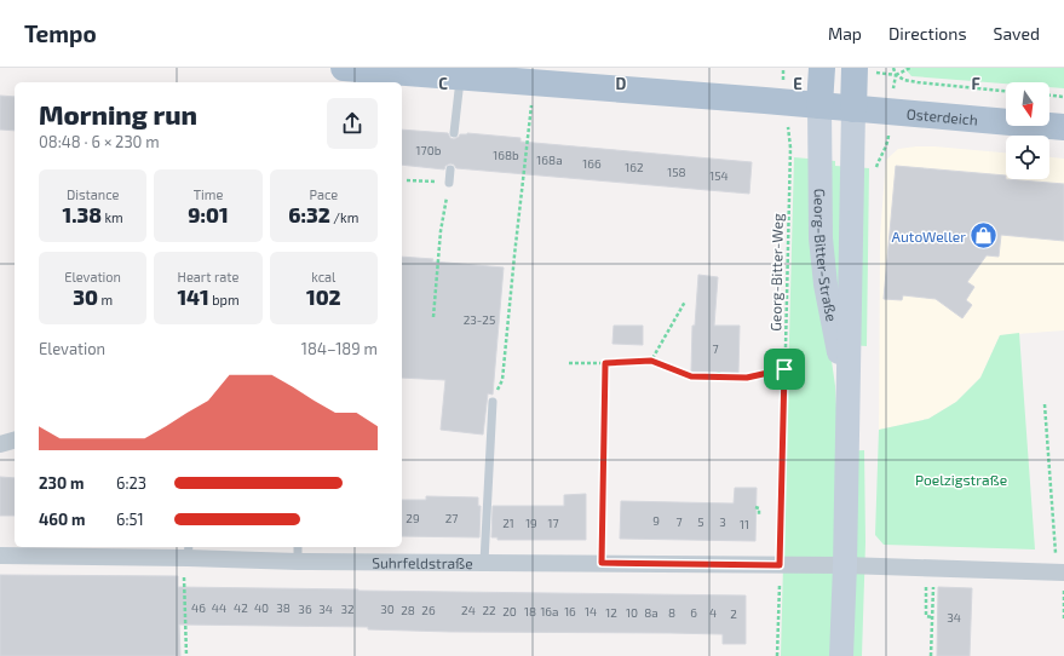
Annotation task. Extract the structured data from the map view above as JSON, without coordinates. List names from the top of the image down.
{
  "streets": {
    "main road": ["Osterdeich", "Georg-Bitter-Straße"],
    "street": ["Suhrfeldstraße"],
    "path": ["Georg-Bitter-Weg"]
  },
  "crossings": [
    ["Osterdeich", "Georg-Bitter-Straße"],
    ["Osterdeich", "Georg-Bitter-Weg"],
    ["Georg-Bitter-Straße", "Suhrfeldstraße"],
    ["Georg-Bitter-Weg", "Suhrfeldstraße"]
  ],
  "parks": ["Poelzigstraße"],
  "places": {
    "shop": ["AutoWeller"]
  },
  "house_numbers": [
    "170b",
    "168b",
    "168a",
    "166",
    "162",
    "158",
    "154",
    "23-25",
    "7",
    "29",
    "27",
    "9",
    "7",
    "5",
    "3",
    "21",
    "19",
    "17",
    "11",
    "46",
    "44",
    "42",
    "40",
    "38",
    "36",
    "34",
    "32",
    "30",
    "28",
    "26",
    "24",
    "22",
    "20",
    "18",
    "16a",
    "16",
    "14",
    "12",
    "10",
    "8a",
    "8",
    "6",
    "4",
    "2",
    "34"
  ],
  "north": "bottom",
  "page": {
    "header": "Tempo",
    "nav": ["Map", "Directions", "Saved"],
    "heading": ["Morning run", "08:48 · 6 × 230 m"],
    "stats": [
      ["Distance", "1.38 km"],
      ["Time", "9:01"],
      ["Pace", "6:32 /km"],
      ["Elevation", "30 m"],
      ["Heart rate", "141 bpm"],
      ["kcal", "102"]
    ],
    "chart": ["Elevation", "184–189 m"],
    "list": [
      {
        "name": "230 m",
        "note": "6:23"
      },
      {
        "name": "460 m",
        "note": "6:51"
      }
    ]
  },
  "grid": {
    "columns": [
      "C",
      "D",
      "E",
      "F"
    ]
  }
}
